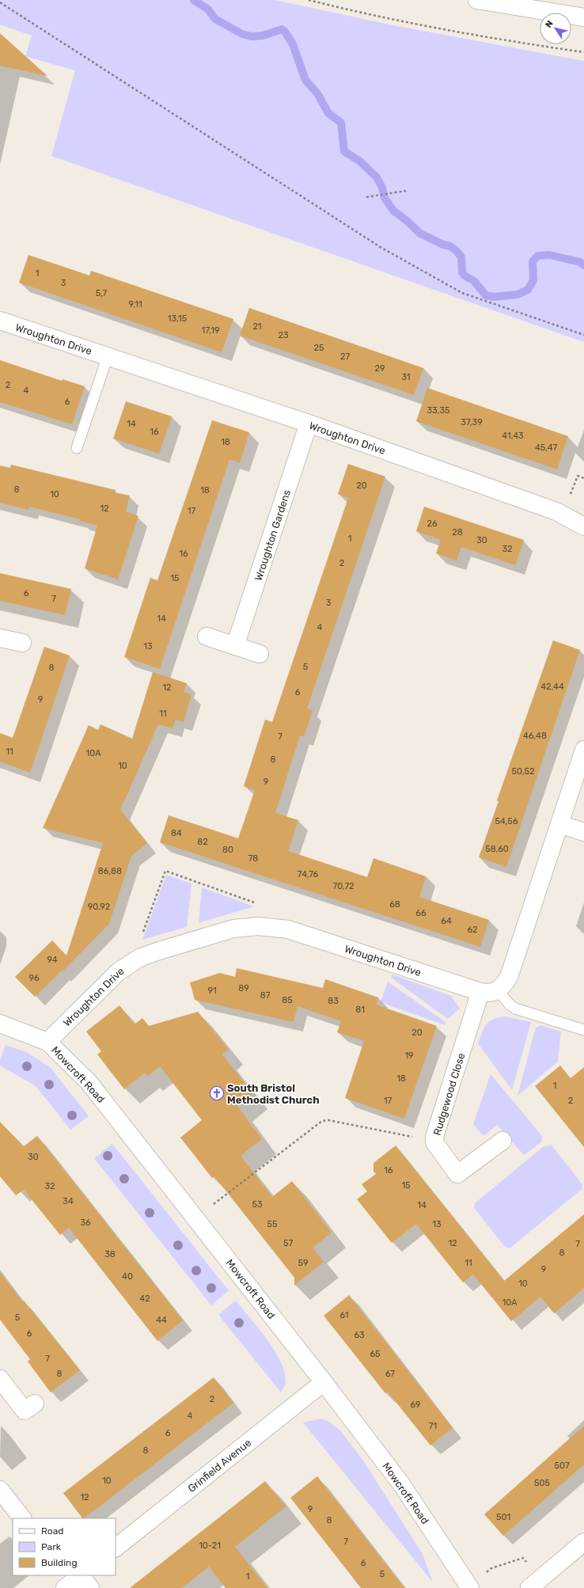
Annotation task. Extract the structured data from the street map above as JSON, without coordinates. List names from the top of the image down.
{
  "streets": {
    "street": [
      "Wroughton Drive",
      "Wroughton Gardens",
      "Mowcroft Road",
      "Rudgewood Close",
      "Grinfield Avenue"
    ]
  },
  "crossings": [
    ["Wroughton Drive", "Wroughton Gardens"],
    ["Wroughton Drive", "Mowcroft Road"],
    ["Wroughton Drive", "Rudgewood Close"],
    ["Mowcroft Road", "Grinfield Avenue"]
  ],
  "places": {
    "church": ["South Bristol Methodist Church"]
  },
  "house_numbers": [
    "1",
    "3",
    "5,7",
    "9,11",
    "13,15",
    "21",
    "17,19",
    "23",
    "25",
    "27",
    "29",
    "31",
    "2",
    "4",
    "6",
    "33,35",
    "37,39",
    "14",
    "16",
    "41,43",
    "18",
    "45,47",
    "20",
    "8",
    "18",
    "10",
    "12",
    "17",
    "26",
    "28",
    "1",
    "30",
    "32",
    "16",
    "2",
    "15",
    "6",
    "7",
    "3",
    "14",
    "4",
    "13",
    "5",
    "8",
    "42,44",
    "12",
    "6",
    "9",
    "11",
    "46,48",
    "7",
    "11",
    "10A",
    "8",
    "10",
    "50,52",
    "9",
    "54,56",
    "84",
    "82",
    "58,60",
    "80",
    "78",
    "86,88",
    "74,76",
    "70,72",
    "68",
    "90,92",
    "66",
    "64",
    "62",
    "94",
    "96",
    "89",
    "91",
    "87",
    "85",
    "83",
    "81",
    "20",
    "19",
    "18",
    "1",
    "17",
    "2",
    "30",
    "16",
    "15",
    "32",
    "34",
    "53",
    "14",
    "36",
    "55",
    "13",
    "57",
    "12",
    "7",
    "8",
    "38",
    "59",
    "11",
    "9",
    "40",
    "10",
    "42",
    "10A",
    "61",
    "5",
    "44",
    "6",
    "63",
    "65",
    "7",
    "8",
    "67",
    "2",
    "69",
    "4",
    "71",
    "6",
    "8",
    "507",
    "10",
    "505",
    "12",
    "9",
    "501",
    "8",
    "7",
    "10-21",
    "6",
    "5",
    "1"
  ],
  "legend": ["Road", "Park", "Building"],
  "north": "top left"
}
